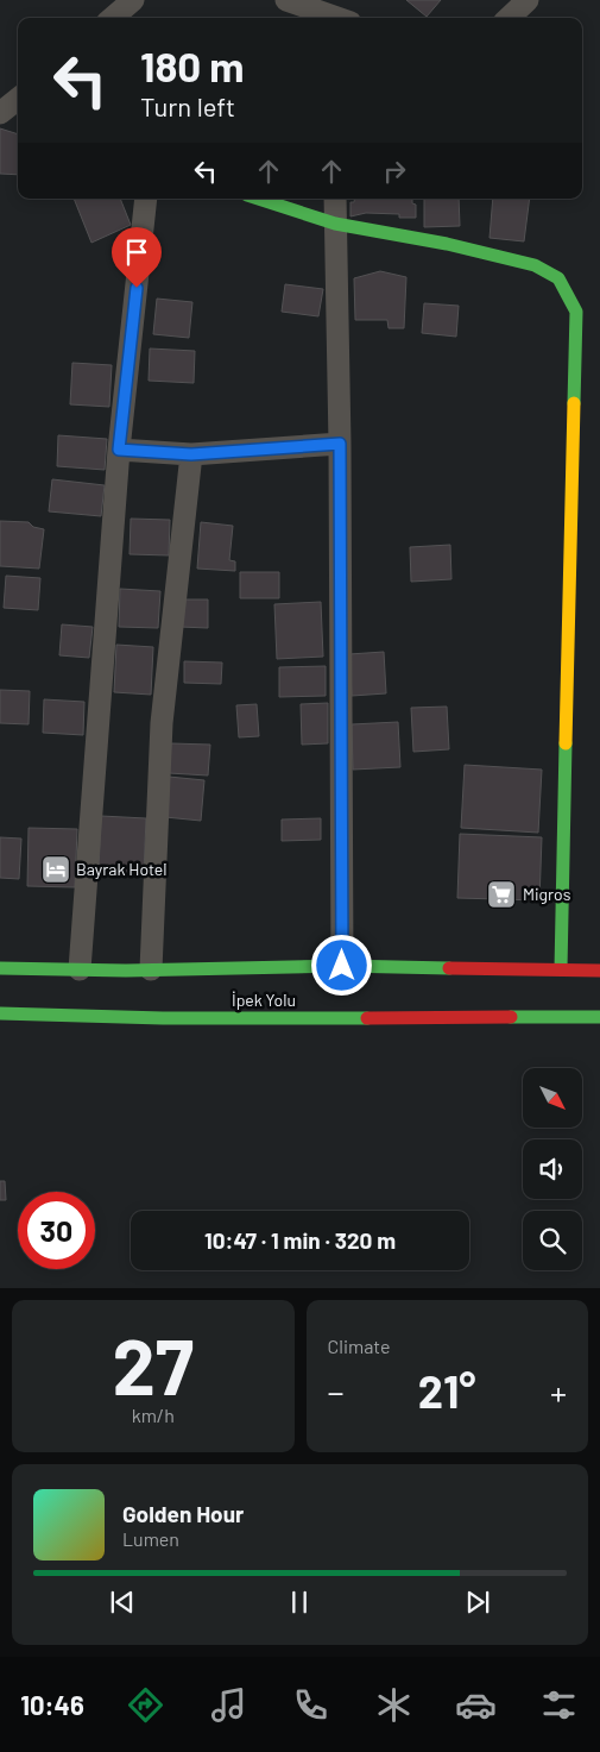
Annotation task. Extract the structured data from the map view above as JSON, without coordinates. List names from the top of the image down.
{
  "streets": {
    "main road": ["İpek Yolu"]
  },
  "places": {
    "hotel": ["Bayrak Hotel"],
    "supermarket": ["Migros"]
  },
  "north": "bottom right",
  "page": {
    "turn": ["180 m", "Turn left"],
    "limit": "30",
    "trip": "10:47 · 1 min · 320 m",
    "tile": [
      ["27", "km/h"],
      "Climate"
    ],
    "heat": ["−", "21°", "+"],
    "song": ["Golden Hour", "Lumen"],
    "tabs": "10:46"
  }
}
